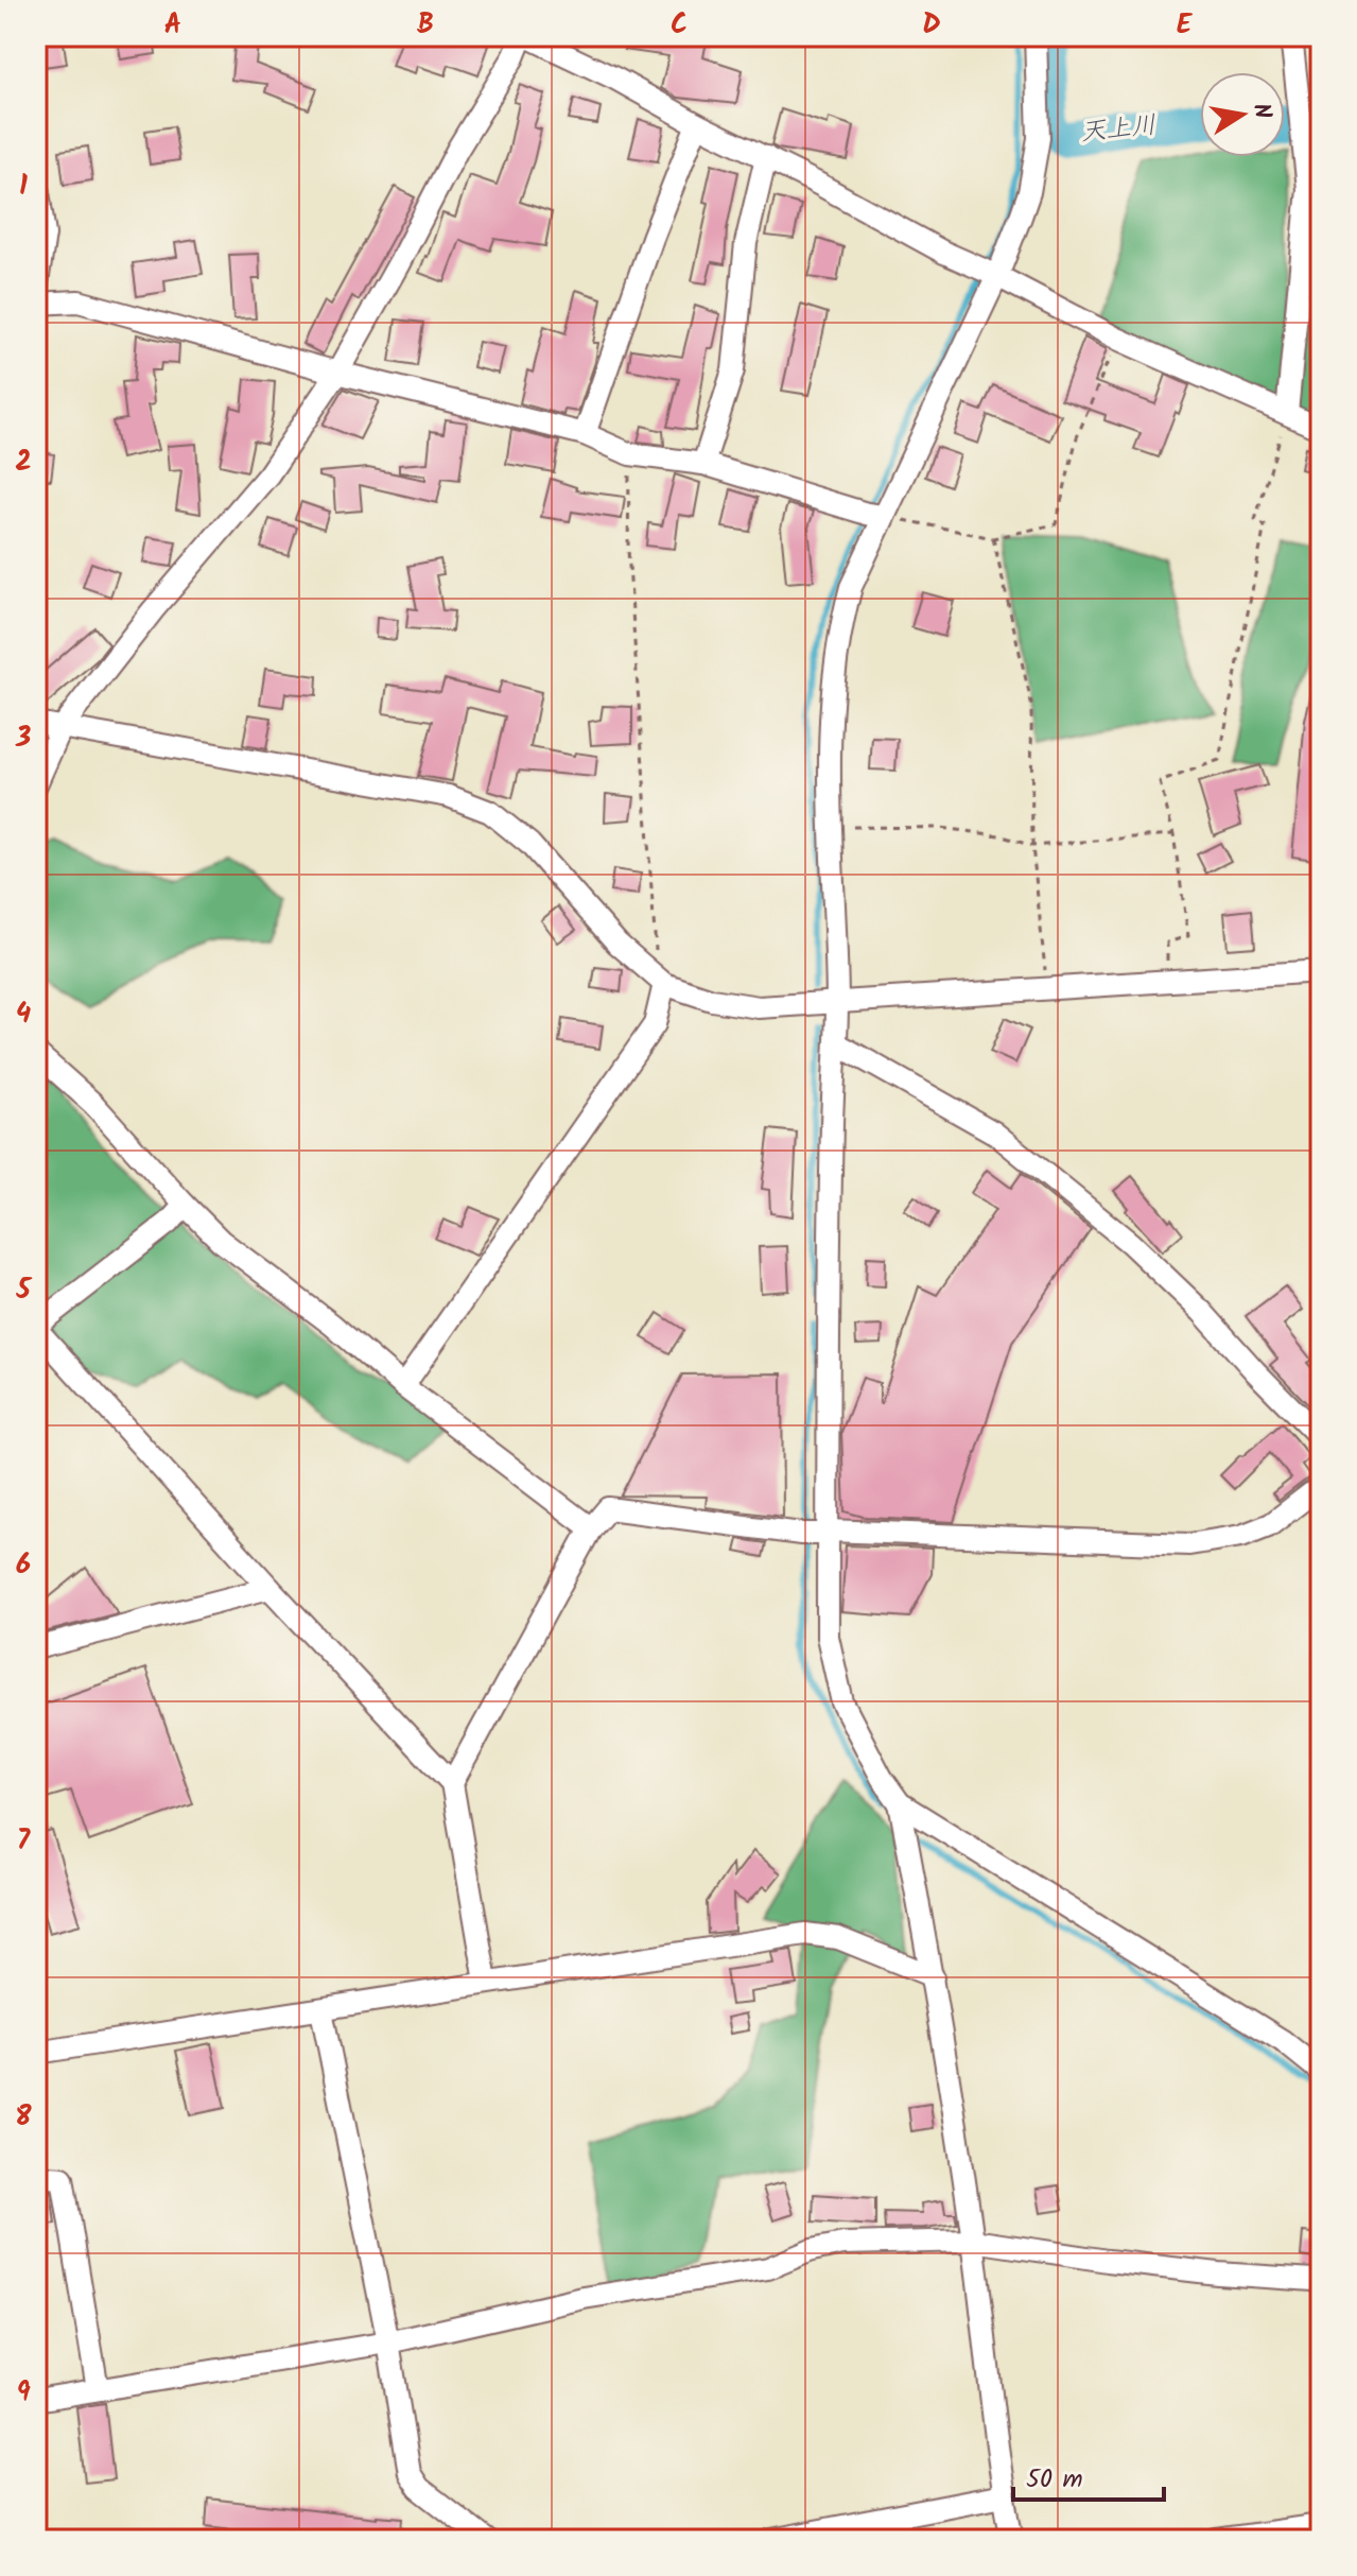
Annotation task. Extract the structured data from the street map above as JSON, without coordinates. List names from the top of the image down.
{
  "water": ["天上川"],
  "scale_bar": "50 m",
  "north": "right",
  "grid": {
    "columns": [
      "A",
      "B",
      "C",
      "D",
      "E"
    ],
    "rows": [
      "1",
      "2",
      "3",
      "4",
      "5",
      "6",
      "7",
      "8",
      "9"
    ]
  }
}
